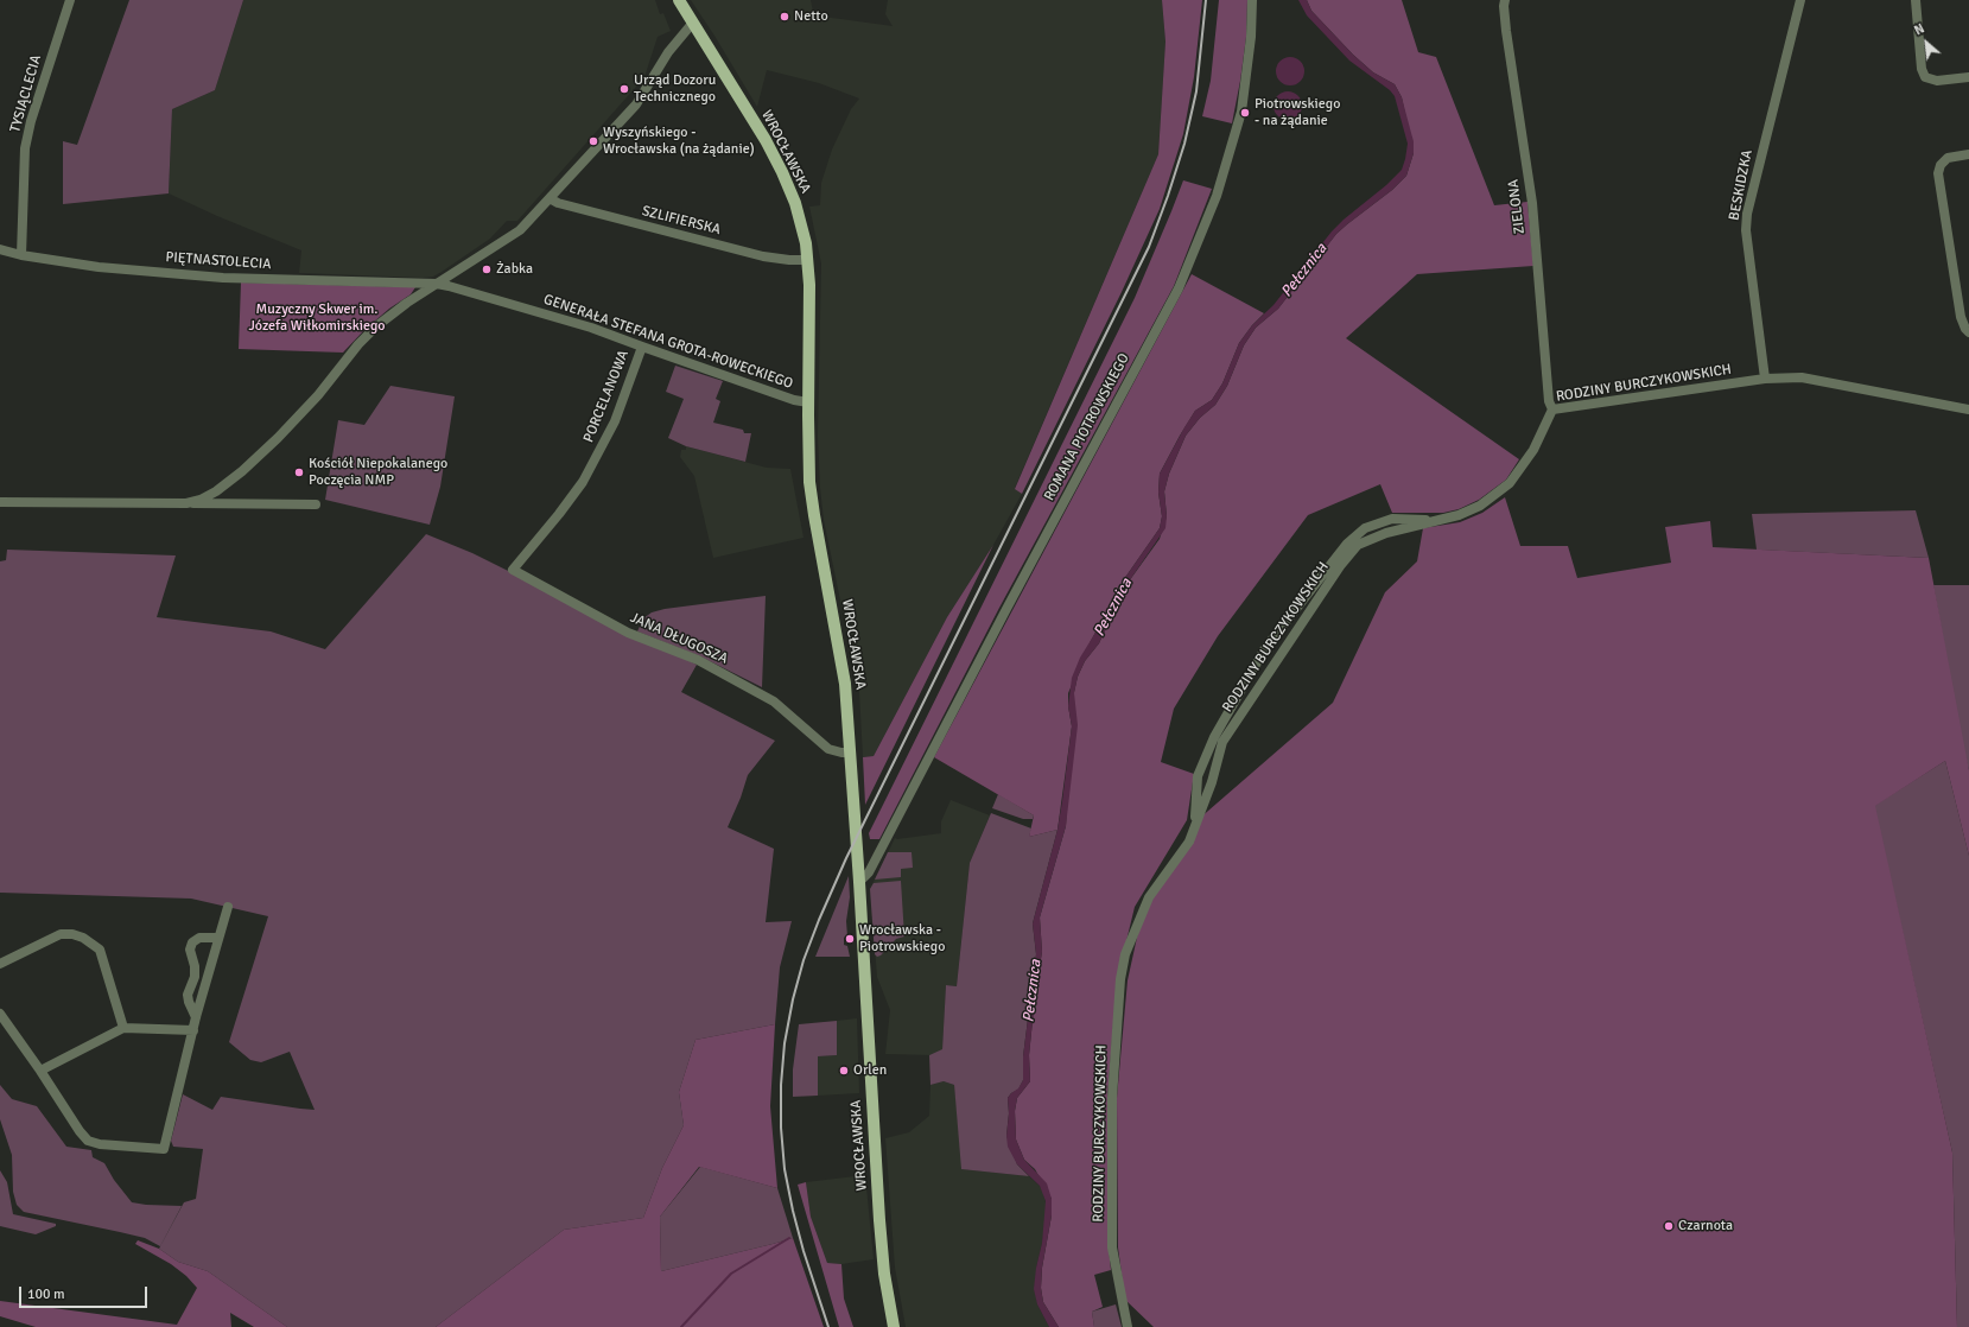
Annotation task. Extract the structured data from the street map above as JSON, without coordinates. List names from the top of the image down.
{
  "streets": {
    "main road": ["WROCŁAWSKA"],
    "street": [
      "TYSIĄCLECIA",
      "BESKIDZKA",
      "ZIELONA",
      "SZLIFIERSKA",
      "PIĘTNASTOLECIA",
      "GENERAŁA STEFANA GROTA-ROWECKIEGO",
      "RODZINY BURCZYKOWSKICH",
      "PORCELANOWA",
      "ROMANA PIOTROWSKIEGO",
      "JANA DŁUGOSZA"
    ]
  },
  "crossings": [
    ["TYSIĄCLECIA", "PIĘTNASTOLECIA"],
    ["WROCŁAWSKA", "SZLIFIERSKA"],
    ["WROCŁAWSKA", "GENERAŁA STEFANA GROTA-ROWECKIEGO"],
    ["WROCŁAWSKA", "ROMANA PIOTROWSKIEGO"],
    ["WROCŁAWSKA", "JANA DŁUGOSZA"],
    ["BESKIDZKA", "RODZINY BURCZYKOWSKICH"],
    ["ZIELONA", "RODZINY BURCZYKOWSKICH"],
    ["PIĘTNASTOLECIA", "GENERAŁA STEFANA GROTA-ROWECKIEGO"],
    ["GENERAŁA STEFANA GROTA-ROWECKIEGO", "PORCELANOWA"],
    ["PORCELANOWA", "JANA DŁUGOSZA"]
  ],
  "water": ["Pełcznica"],
  "parks": ["Muzyczny Skwer im. Józefa Wiłkomirskiego"],
  "places": [
    "Netto",
    "Urząd Dozoru Technicznego",
    "Piotrowskiego - na żądanie",
    "Wyszyńskiego - Wrocławska (na żądanie)",
    "Żabka",
    "Kościół Niepokalanego Poczęcia NMP",
    "Wrocławska - Piotrowskiego",
    "Orlen",
    "Czarnota"
  ],
  "scale_bar": "100 m",
  "north": "top left"
}
